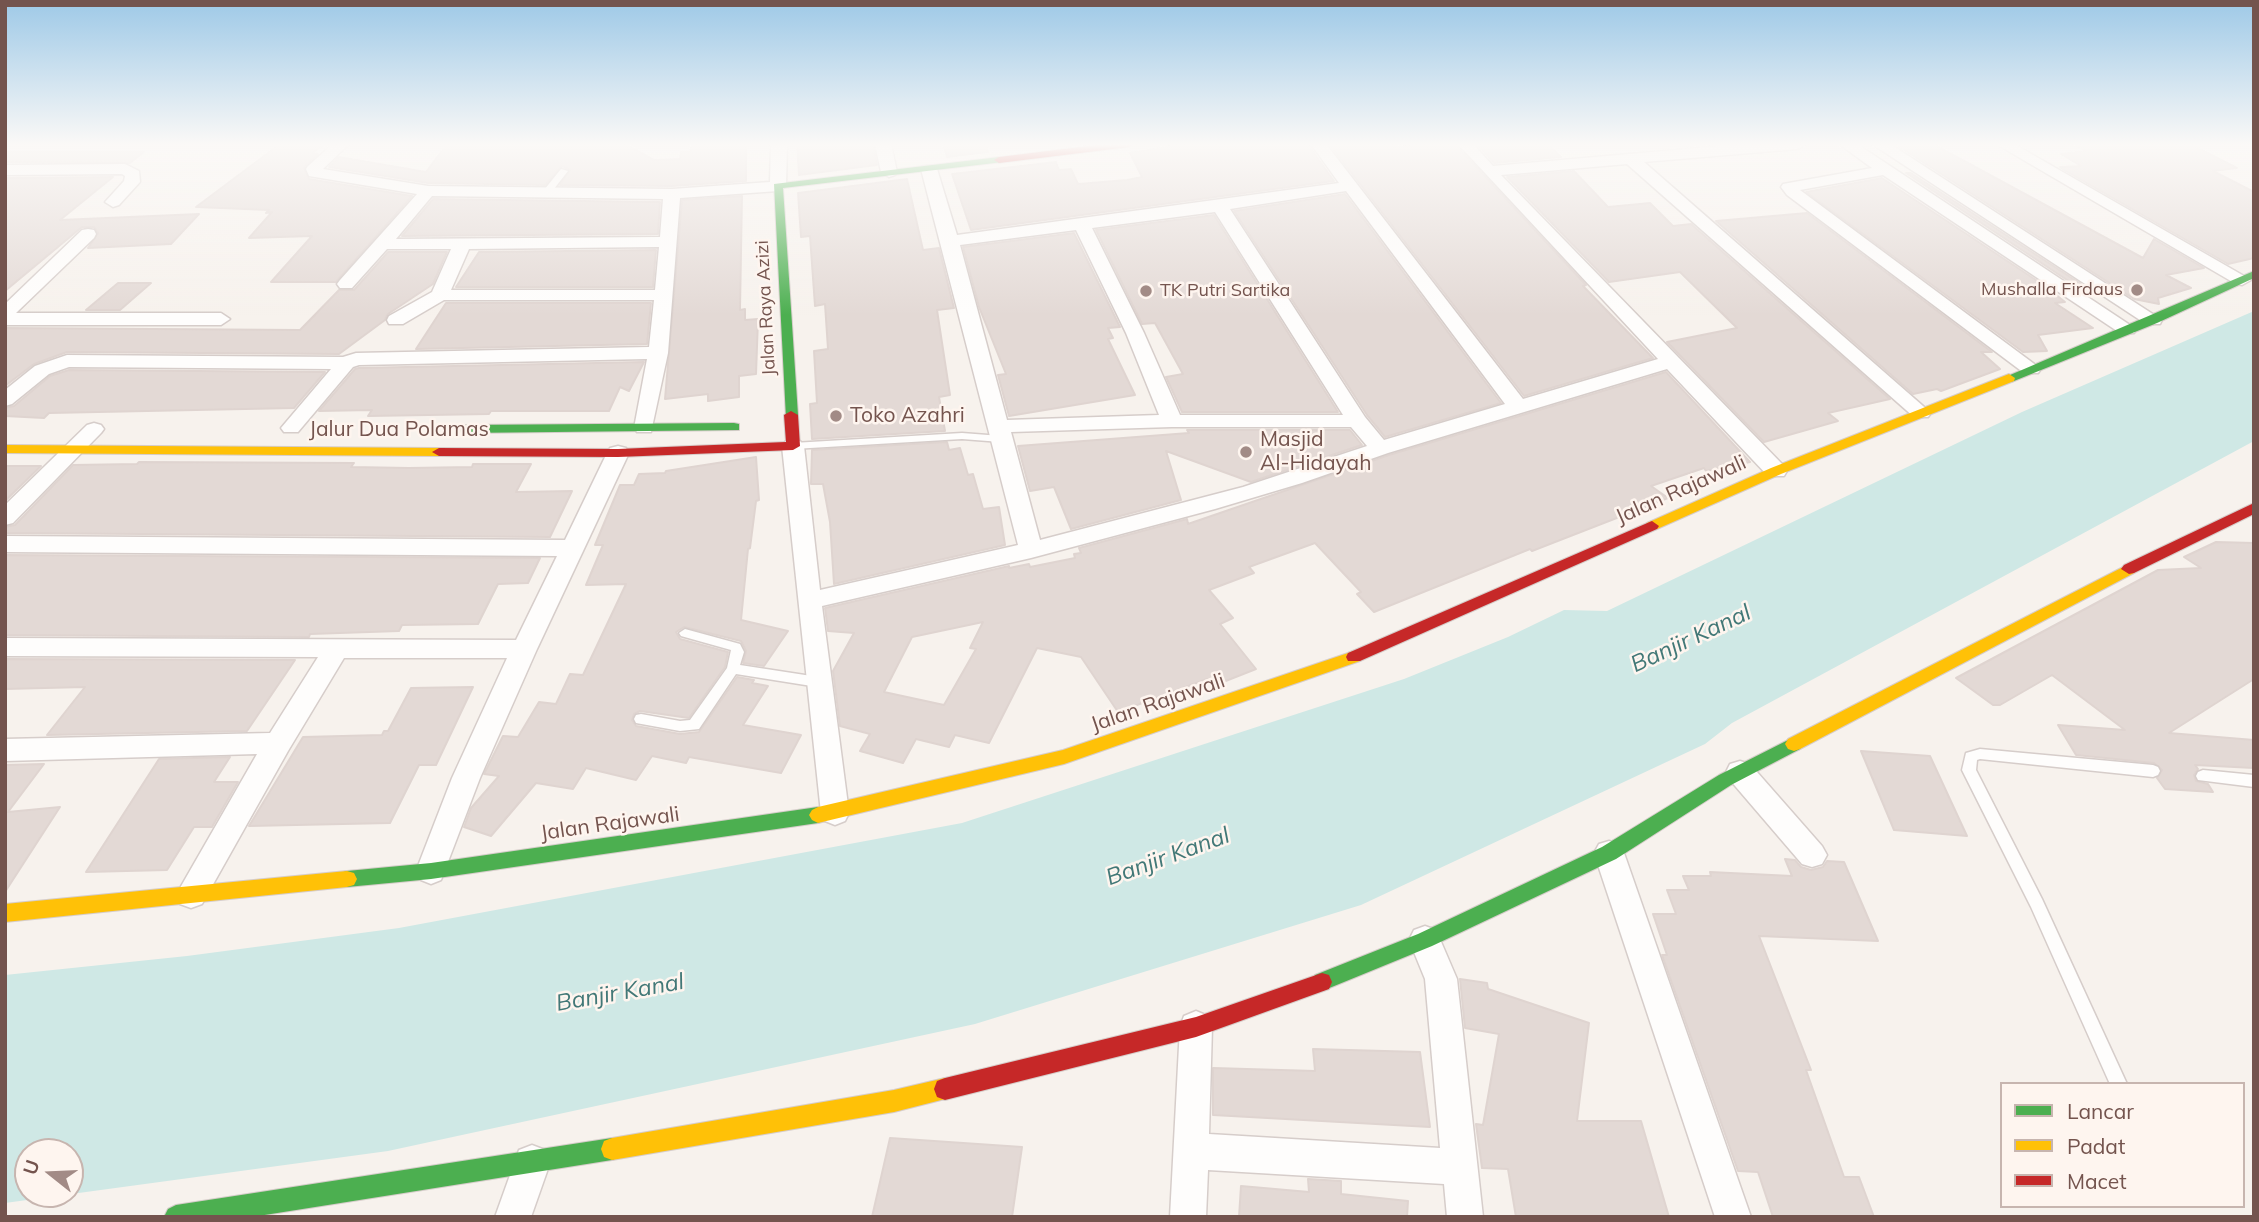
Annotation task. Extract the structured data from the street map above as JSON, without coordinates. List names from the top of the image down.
{
  "streets": {
    "street": ["Jalan Raya Azizi", "Jalur Dua Polamas", "Jalan Rajawali"]
  },
  "crossings": [
    ["Jalan Raya Azizi", "Jalur Dua Polamas"]
  ],
  "water": ["Banjir Kanal"],
  "places": [
    "Mushalla Firdaus",
    "TK Putri Sartika",
    "Toko Azahri",
    "Masjid Al-Hidayah"
  ],
  "legend": ["Lancar", "Padat", "Macet"],
  "north": "left"
}
